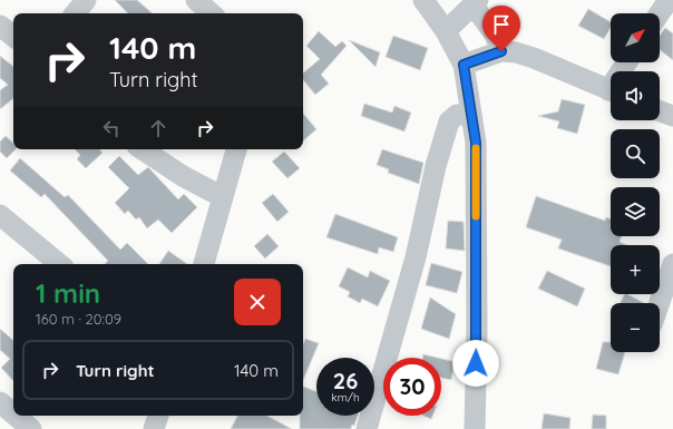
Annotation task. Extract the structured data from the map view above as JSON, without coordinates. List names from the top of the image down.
{
  "north": "top right",
  "page": {
    "map_buttons": ["+", "−"],
    "turn": ["140 m", "Turn right"],
    "heading": ["1 min", "160 m · 20:09"],
    "list": [
      {
        "name": "Turn right",
        "value": "140 m"
      }
    ],
    "speed": "26 km/h",
    "limit": "30"
  }
}
